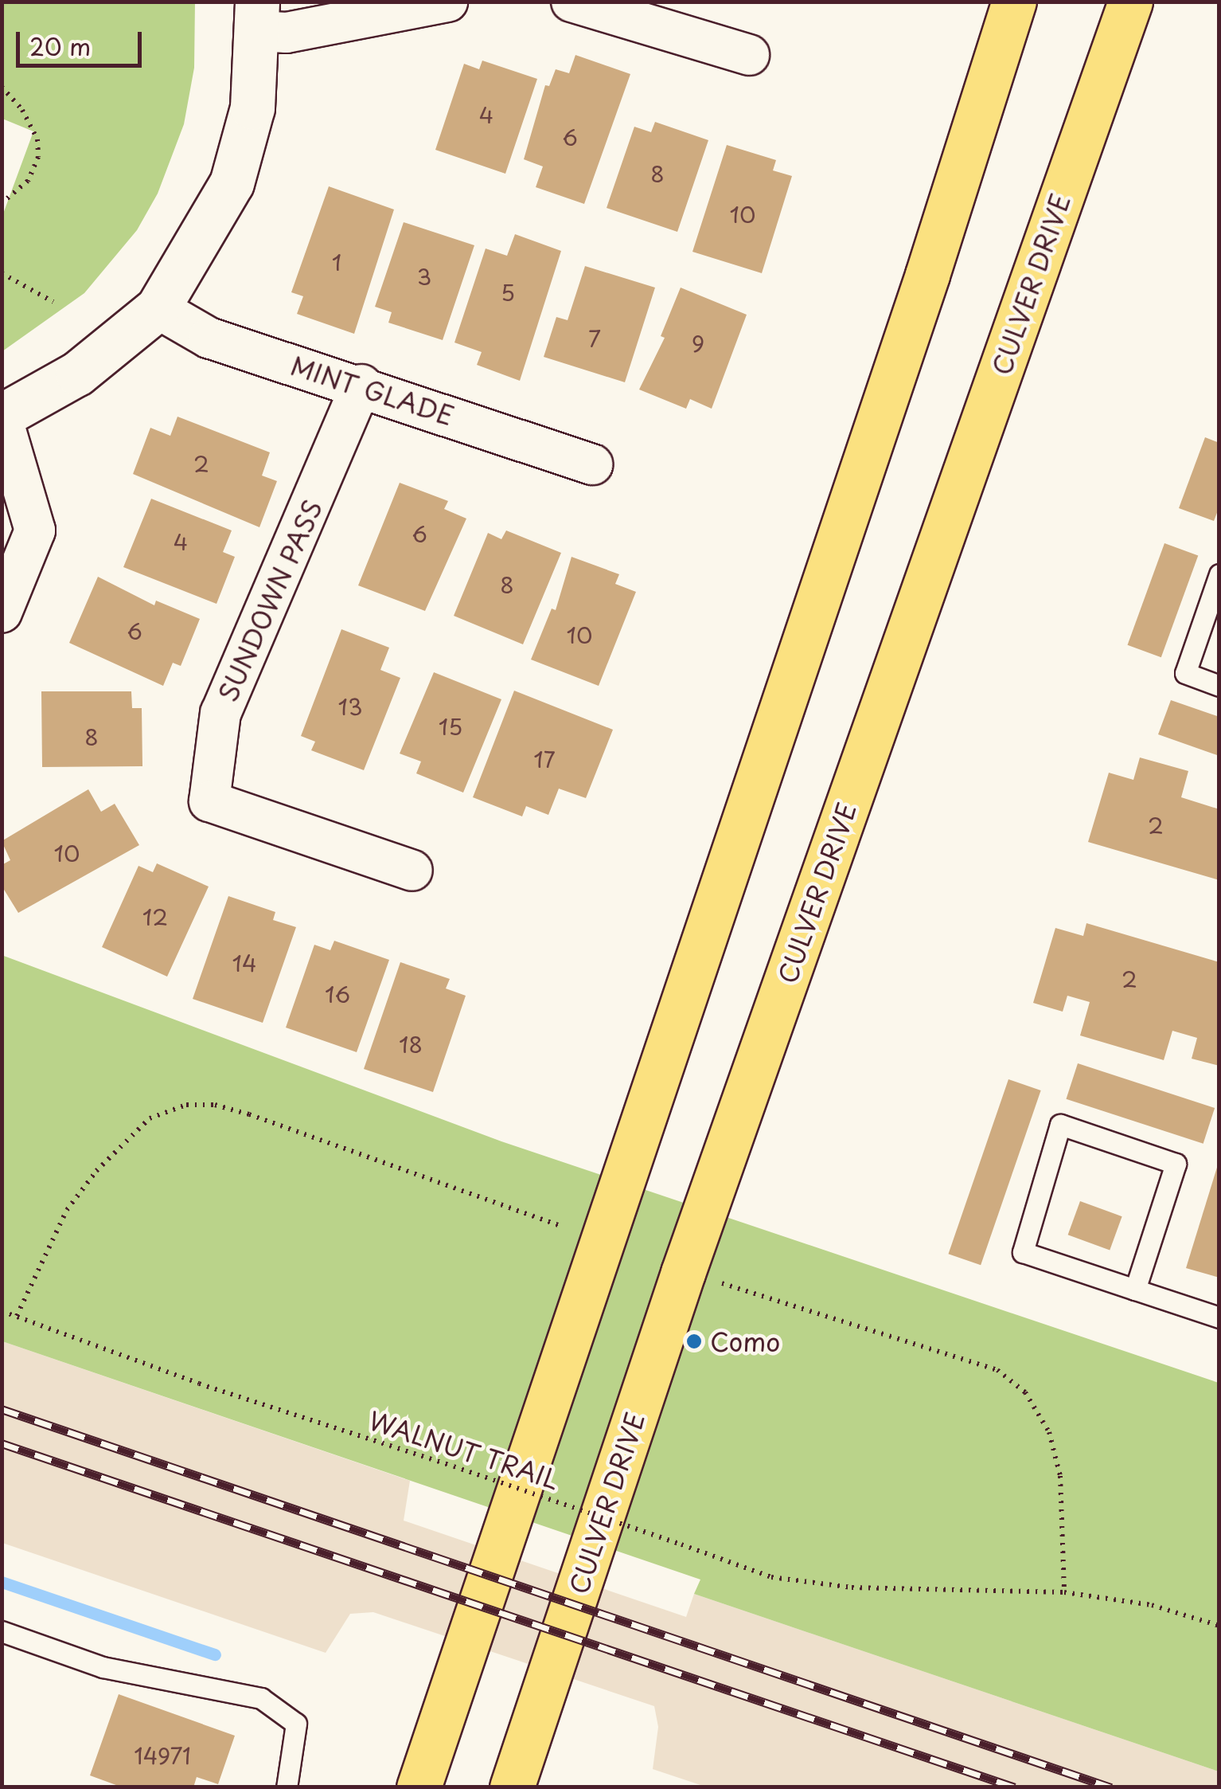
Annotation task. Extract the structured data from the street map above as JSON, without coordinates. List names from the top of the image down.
{
  "streets": {
    "main road": ["CULVER DRIVE"],
    "street": ["MINT GLADE", "SUNDOWN PASS"],
    "path": ["WALNUT TRAIL"]
  },
  "crossings": [
    ["MINT GLADE", "SUNDOWN PASS"]
  ],
  "places": ["Como"],
  "house_numbers": [
    "4",
    "6",
    "8",
    "10",
    "1",
    "3",
    "5",
    "7",
    "9",
    "2",
    "6",
    "4",
    "8",
    "6",
    "10",
    "13",
    "15",
    "8",
    "17",
    "2",
    "10",
    "12",
    "14",
    "2",
    "16",
    "18",
    "14971"
  ],
  "scale_bar": "20 m"
}
